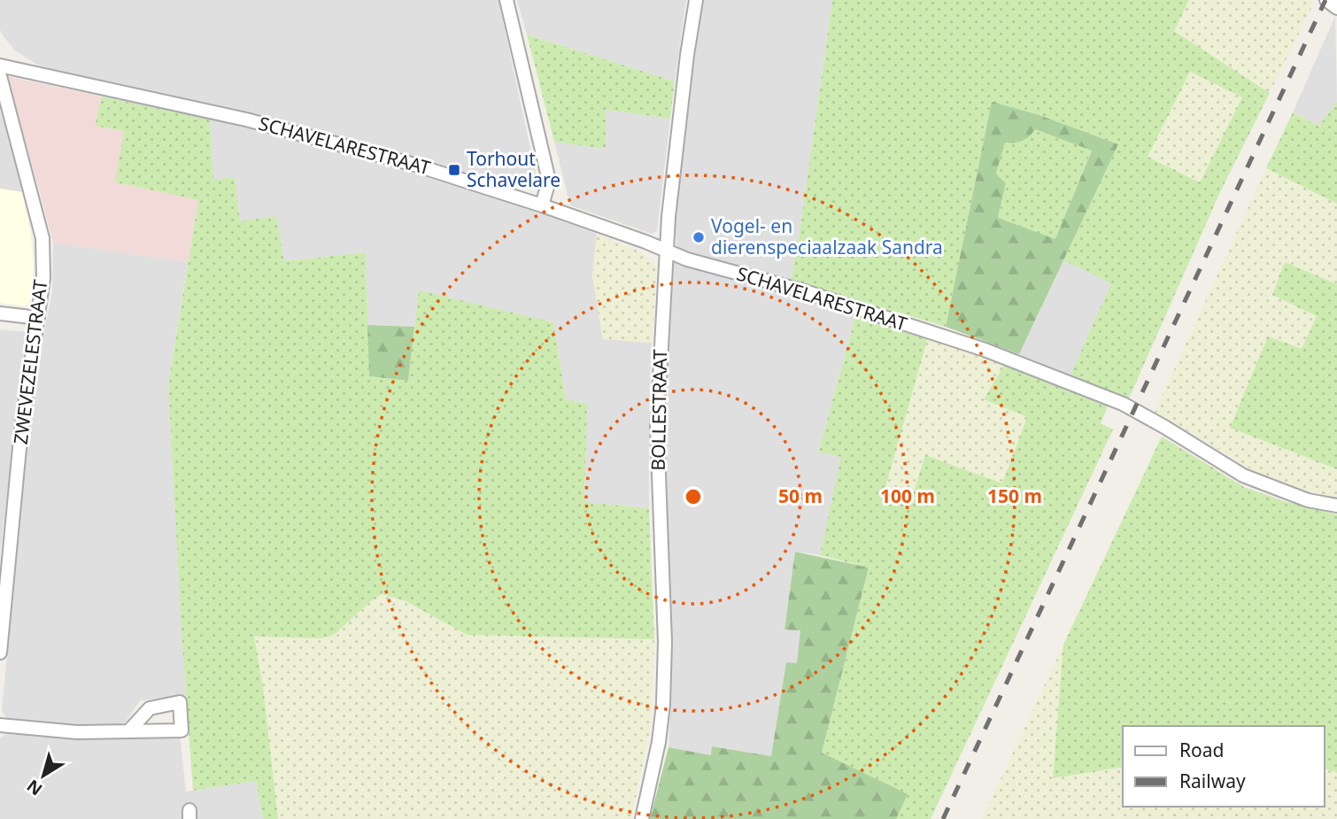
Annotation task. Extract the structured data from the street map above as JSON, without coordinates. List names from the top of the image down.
{
  "streets": {
    "street": ["SCHAVELARESTRAAT", "ZWEVEZELESTRAAT", "BOLLESTRAAT"]
  },
  "crossings": [
    ["SCHAVELARESTRAAT", "BOLLESTRAAT"]
  ],
  "places": {
    "transit": ["Torhout Schavelare"],
    "other": ["Vogel- en dierenspeciaalzaak Sandra"]
  },
  "legend": ["Road", "Railway"],
  "north": "bottom left",
  "rings": ["50 m", "100 m", "150 m"]
}
